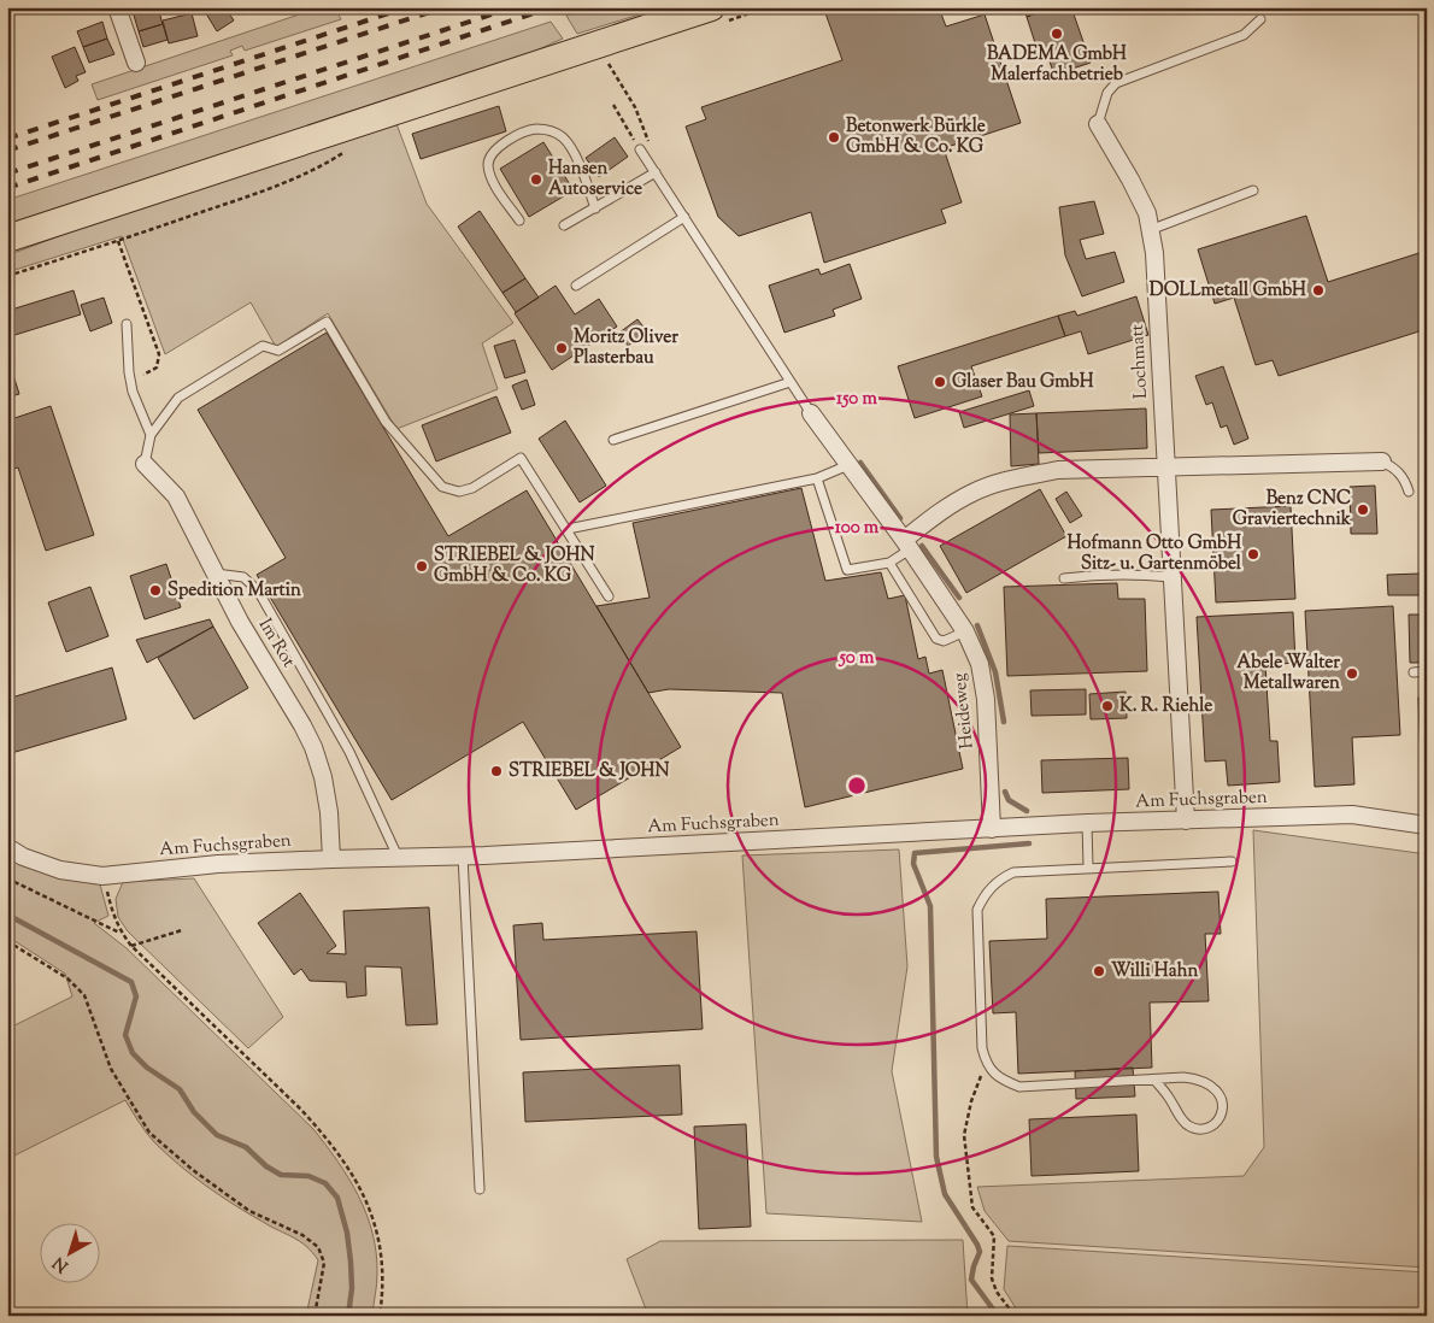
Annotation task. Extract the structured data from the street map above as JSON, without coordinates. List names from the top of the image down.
{
  "streets": {
    "street": [
      "Lochmatt",
      "Im Rot",
      "Heideweg",
      "Am Fuchsgraben"
    ]
  },
  "crossings": [
    ["Lochmatt", "Am Fuchsgraben"],
    ["Im Rot", "Am Fuchsgraben"],
    ["Heideweg", "Am Fuchsgraben"]
  ],
  "places": [
    "BADEMA GmbH Malerfachbetrieb",
    "Betonwerk Bürkle GmbH & Co. KG",
    "Hansen Autoservice",
    "DOLLmetall GmbH",
    "Moritz Oliver Plasterbau",
    "Glaser Bau GmbH",
    "Benz CNC Graviertechnik",
    "Hofmann Otto GmbH Sitz- u. Gartenmöbel",
    "STRIEBEL & JOHN GmbH & Co. KG",
    "Spedition Martin",
    "Abele Walter Metallwaren",
    "K. R. Riehle",
    "STRIEBEL & JOHN",
    "Willi Hahn"
  ],
  "north": "bottom left",
  "rings": ["150 m", "100 m", "50 m"]
}
